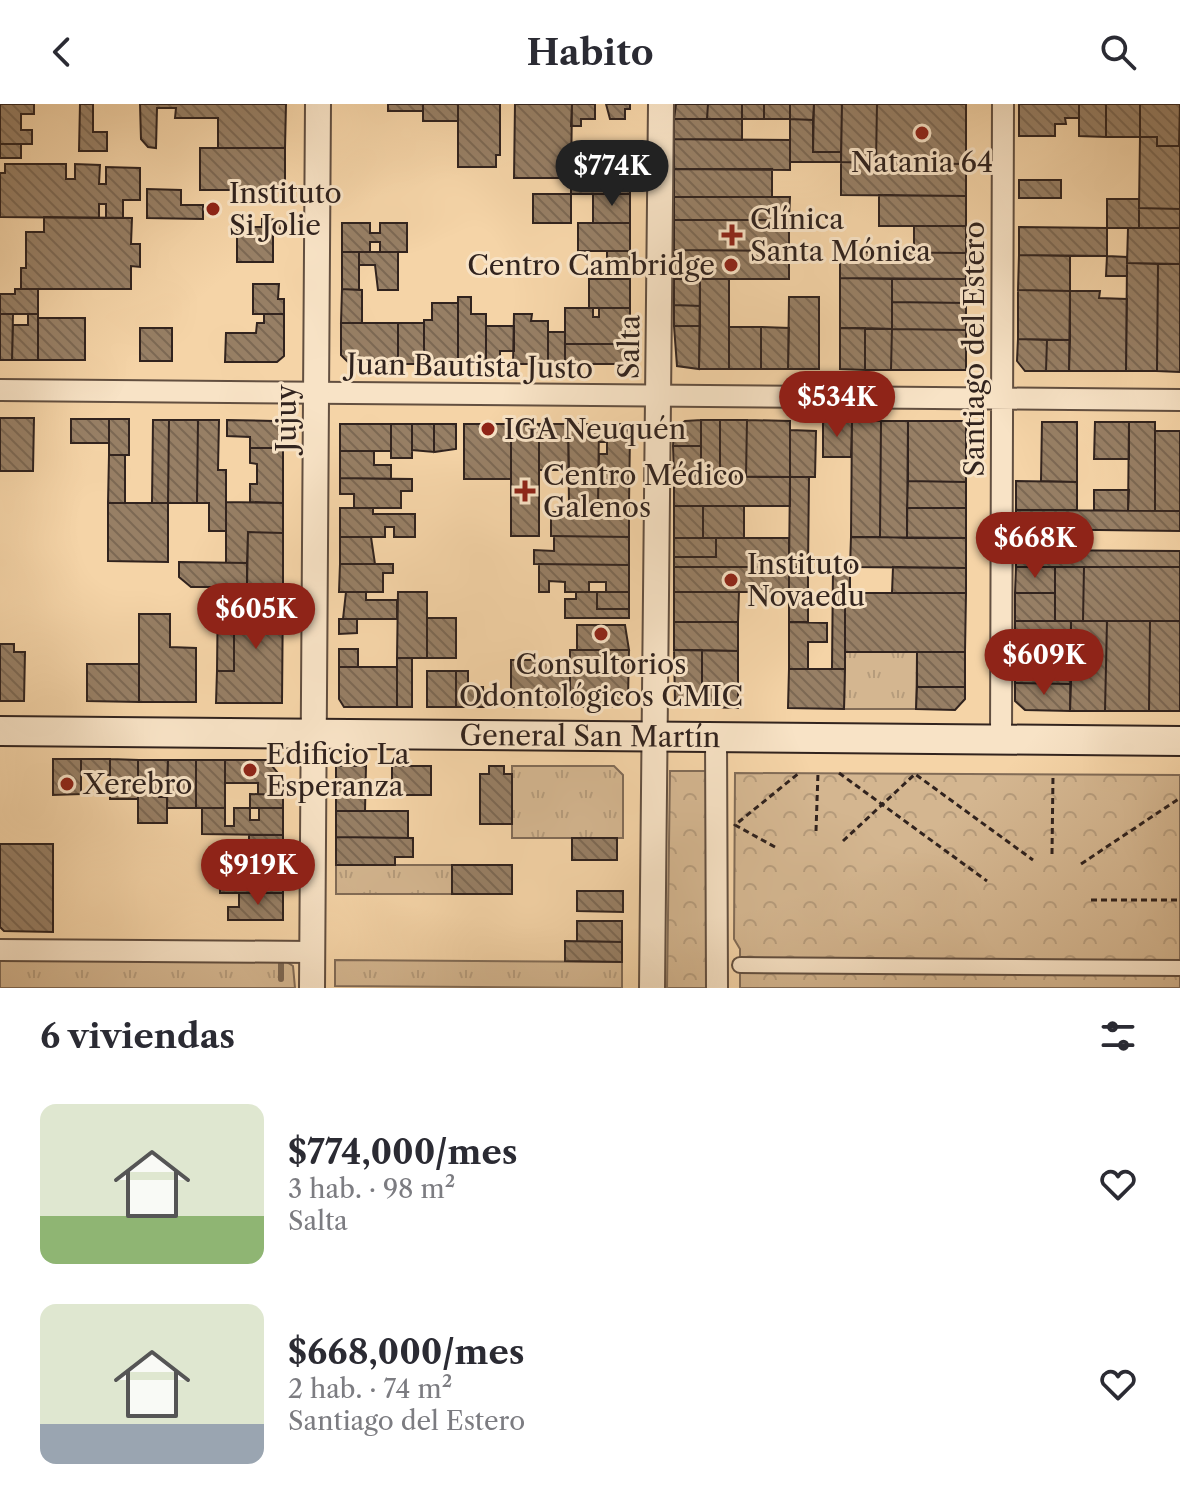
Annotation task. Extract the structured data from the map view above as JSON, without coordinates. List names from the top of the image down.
{
  "streets": {
    "main road": ["General San Martín"],
    "street": [
      "Salta",
      "Santiago del Estero",
      "Juan Bautista Justo",
      "Jujuy"
    ]
  },
  "crossings": [
    ["Salta", "Juan Bautista Justo"],
    ["Salta", "General San Martín"],
    ["Santiago del Estero", "Juan Bautista Justo"],
    ["Santiago del Estero", "General San Martín"],
    ["Juan Bautista Justo", "Jujuy"],
    ["Jujuy", "General San Martín"]
  ],
  "places": {
    "other": [
      "Natania 64",
      "Instituto Si Jolie",
      "Centro Cambridge",
      "IGA Neuquén",
      "Instituto Novaedu",
      "Consultorios Odontológicos CMIC",
      "Edificio La Esperanza",
      "Xerebro"
    ],
    "health": ["Clínica Santa Mónica", "Centro Médico Galenos"]
  },
  "page": {
    "header": "Habito",
    "price": [
      "$774K",
      "$534K",
      "$668K",
      "$605K",
      "$609K",
      "$919K"
    ],
    "heading": "6 viviendas",
    "list": [
      {
        "name": "$774,000/mes",
        "note": "3 hab. · 98 m² · Salta"
      },
      {
        "name": "$668,000/mes",
        "note": "2 hab. · 74 m² · Santiago del Estero"
      }
    ]
  }
}
